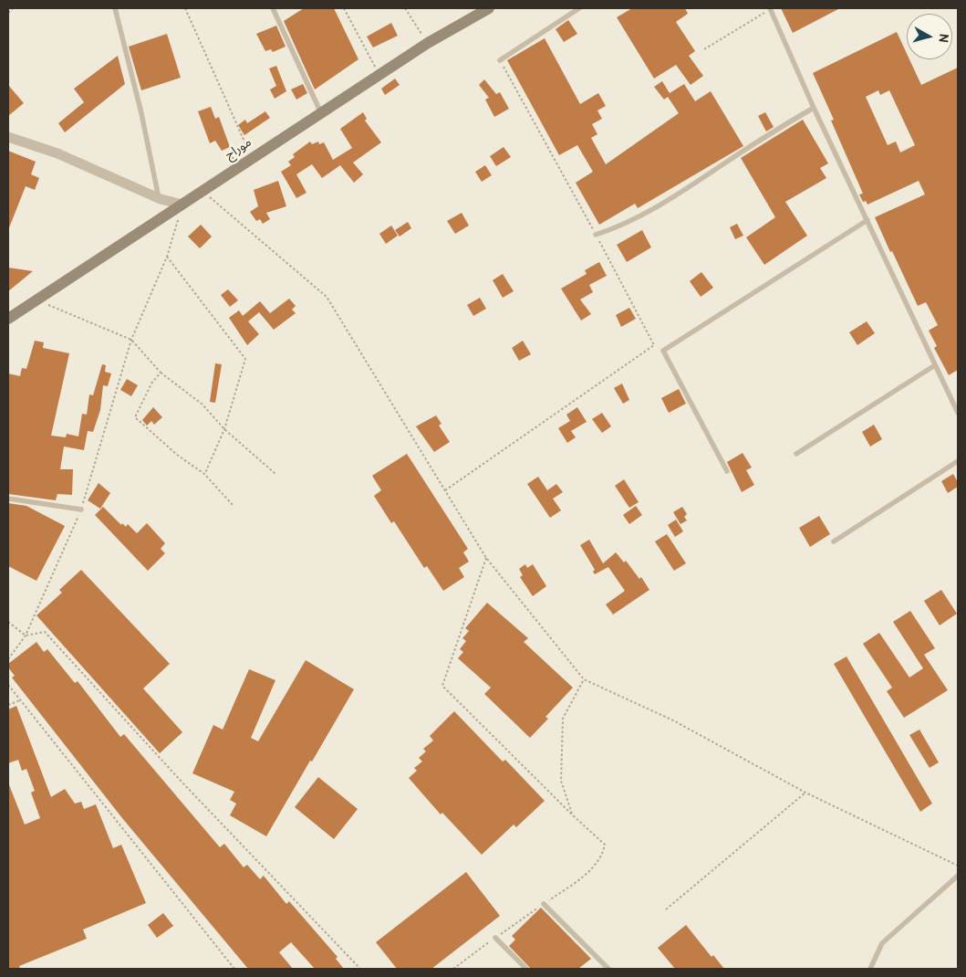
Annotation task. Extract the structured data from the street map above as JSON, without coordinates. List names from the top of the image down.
{
  "streets": {
    "main road": ["موراج"]
  },
  "north": "right"
}
